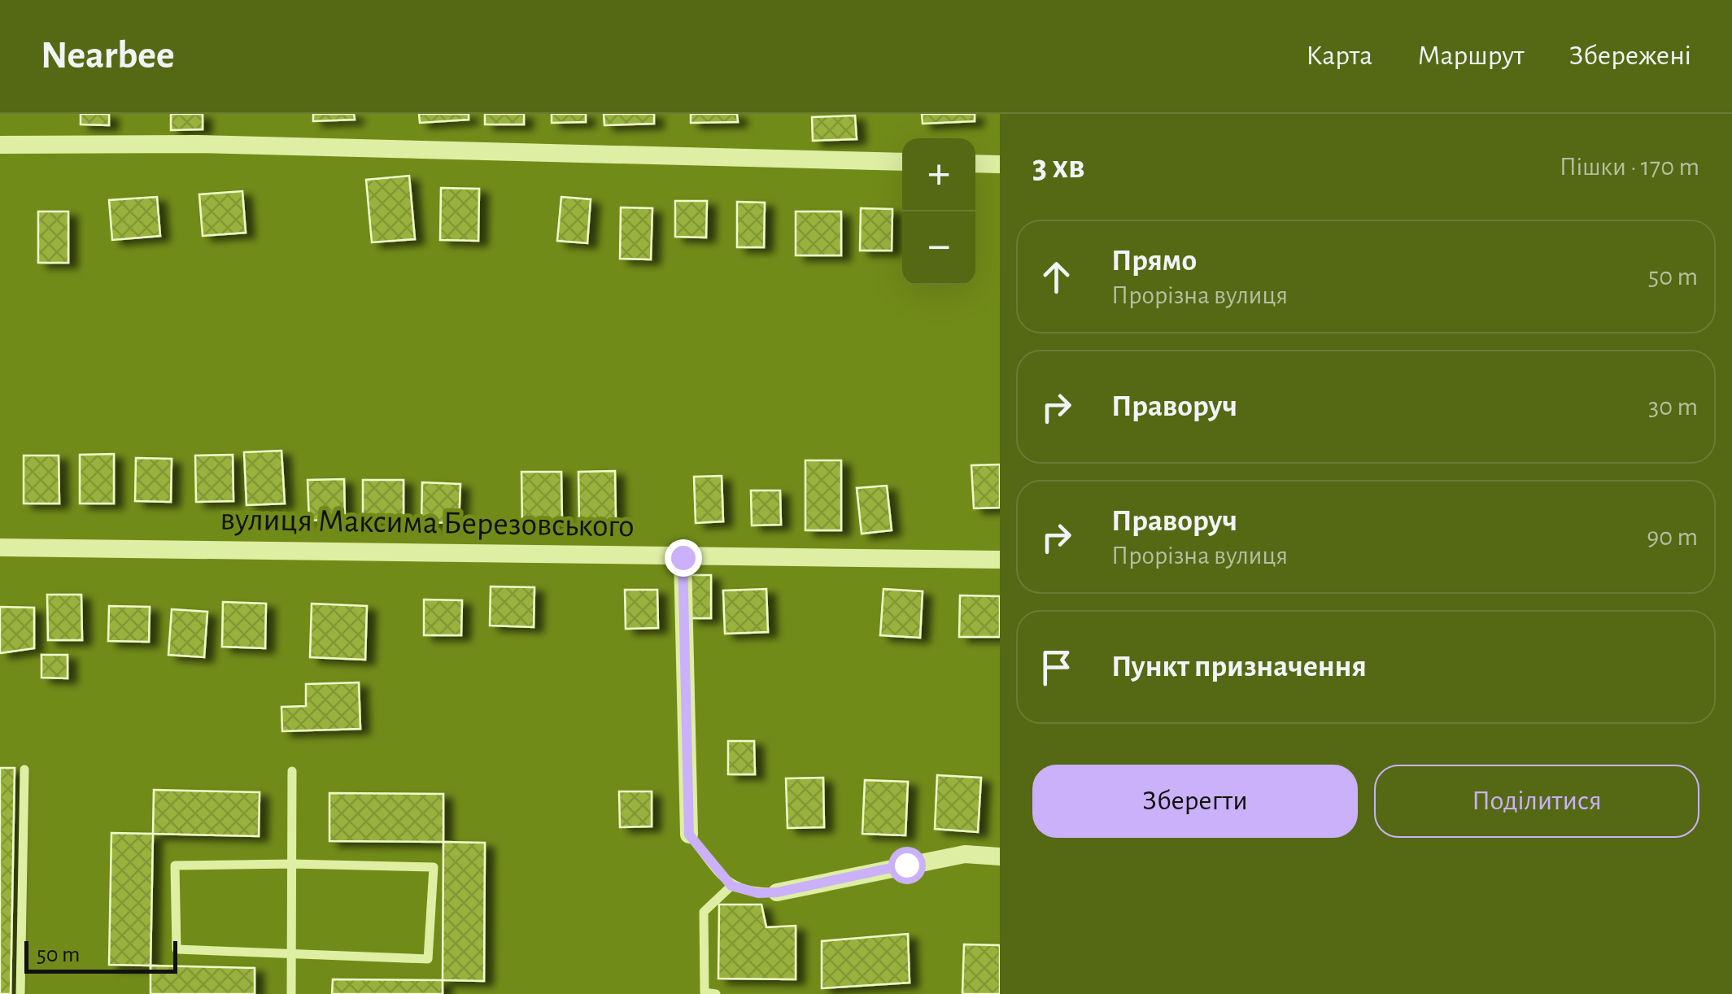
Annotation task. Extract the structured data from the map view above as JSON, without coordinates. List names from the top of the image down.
{
  "streets": {
    "street": ["вулиця Максима Березовського"]
  },
  "scale_bar": "50 m",
  "page": {
    "header": "Nearbee",
    "nav": ["Карта", "Маршрут", "Збережені"],
    "heading": ["3 хв", "Пішки · 170 m"],
    "map_buttons": ["+", "−"],
    "list": [
      ["Прямо", "Прорізна вулиця", "50 m"],
      ["Праворуч", "30 m"],
      ["Праворуч", "Прорізна вулиця", "90 m"],
      "Пункт призначення"
    ],
    "buttons": ["Зберегти", "Поділитися"],
    "scale": "50 m"
  }
}
